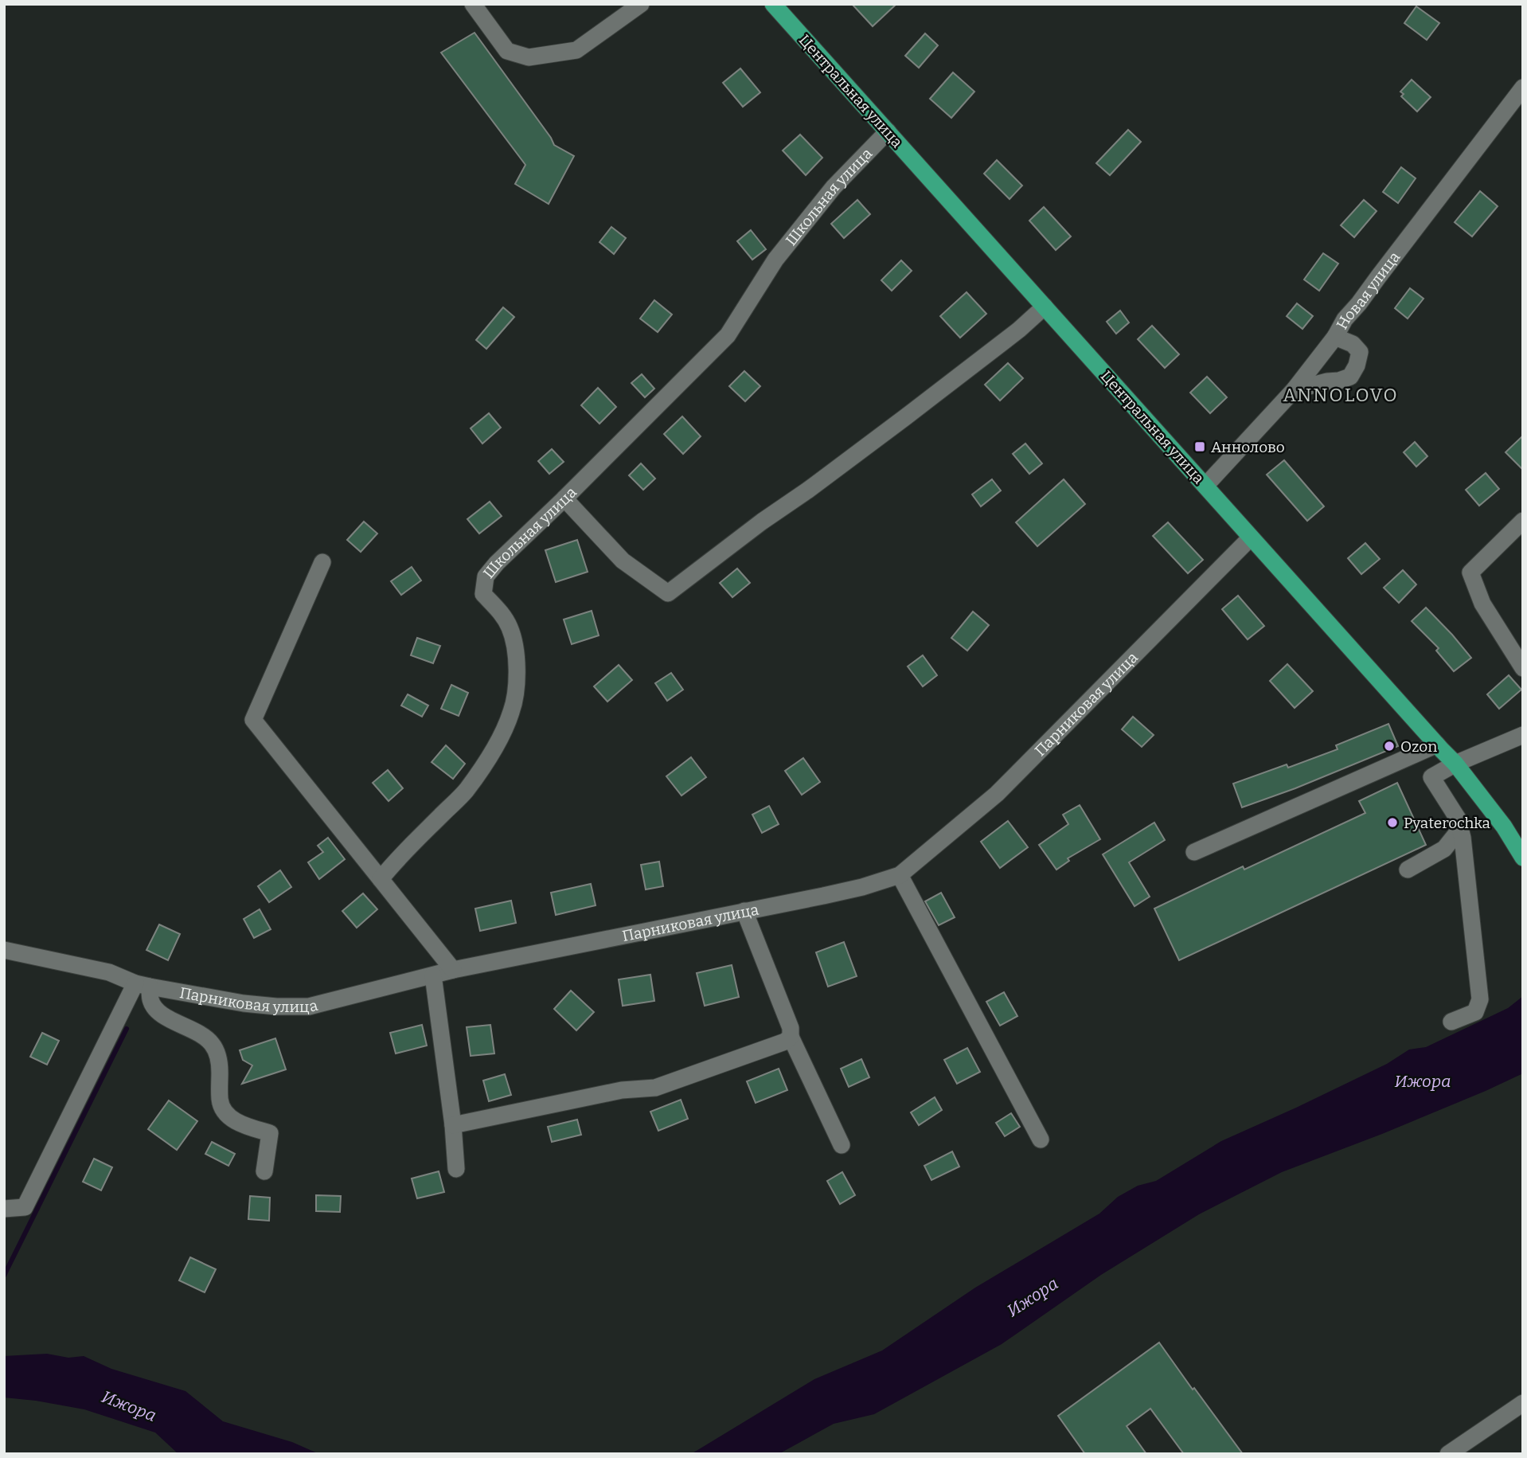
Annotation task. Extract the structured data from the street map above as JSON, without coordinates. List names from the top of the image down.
{
  "streets": {
    "main road": ["Центральная улица"],
    "street": ["Школьная улица", "Новая улица", "Парниковая улица"]
  },
  "crossings": [
    ["Центральная улица", "Школьная улица"],
    ["Центральная улица", "Новая улица"],
    ["Центральная улица", "Парниковая улица"]
  ],
  "districts": ["ANNOLOVO"],
  "water": ["Ижора"],
  "places": {
    "transit": ["Аннолово"],
    "other": ["Ozon", "Pyaterochka"]
  }
}
